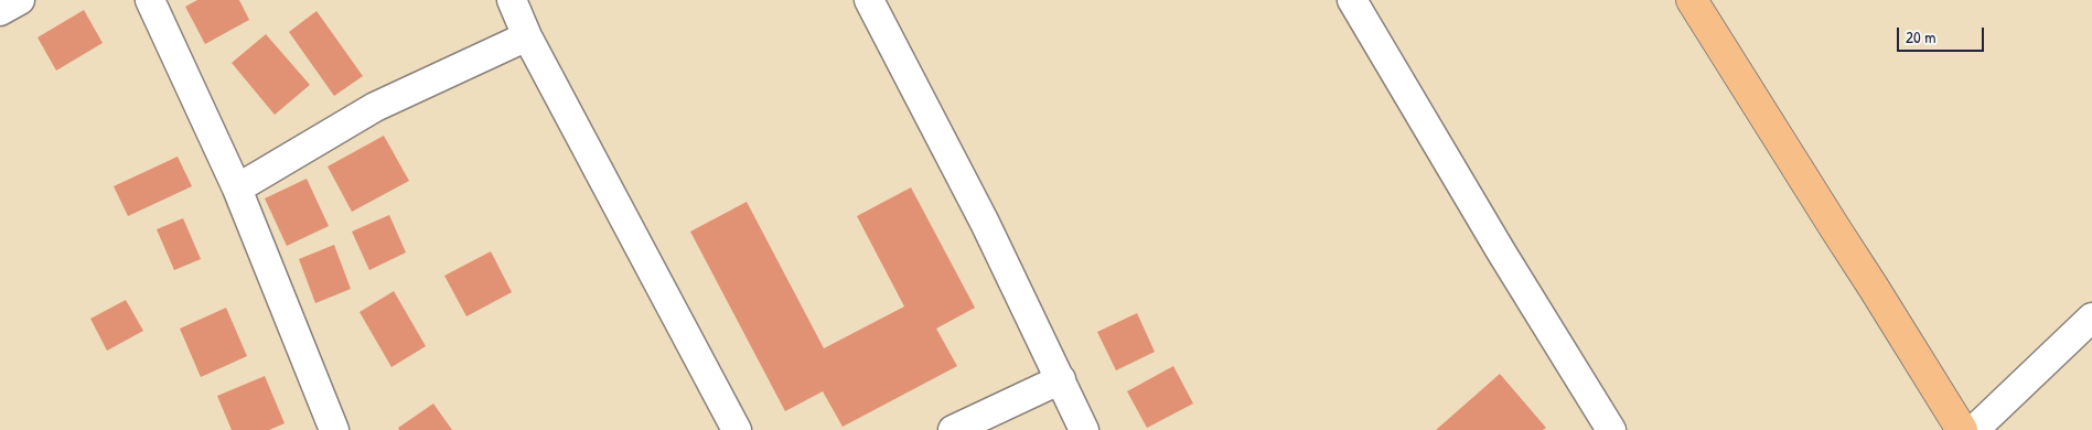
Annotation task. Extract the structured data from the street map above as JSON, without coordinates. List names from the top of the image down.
{
  "scale_bar": "20 m"
}
